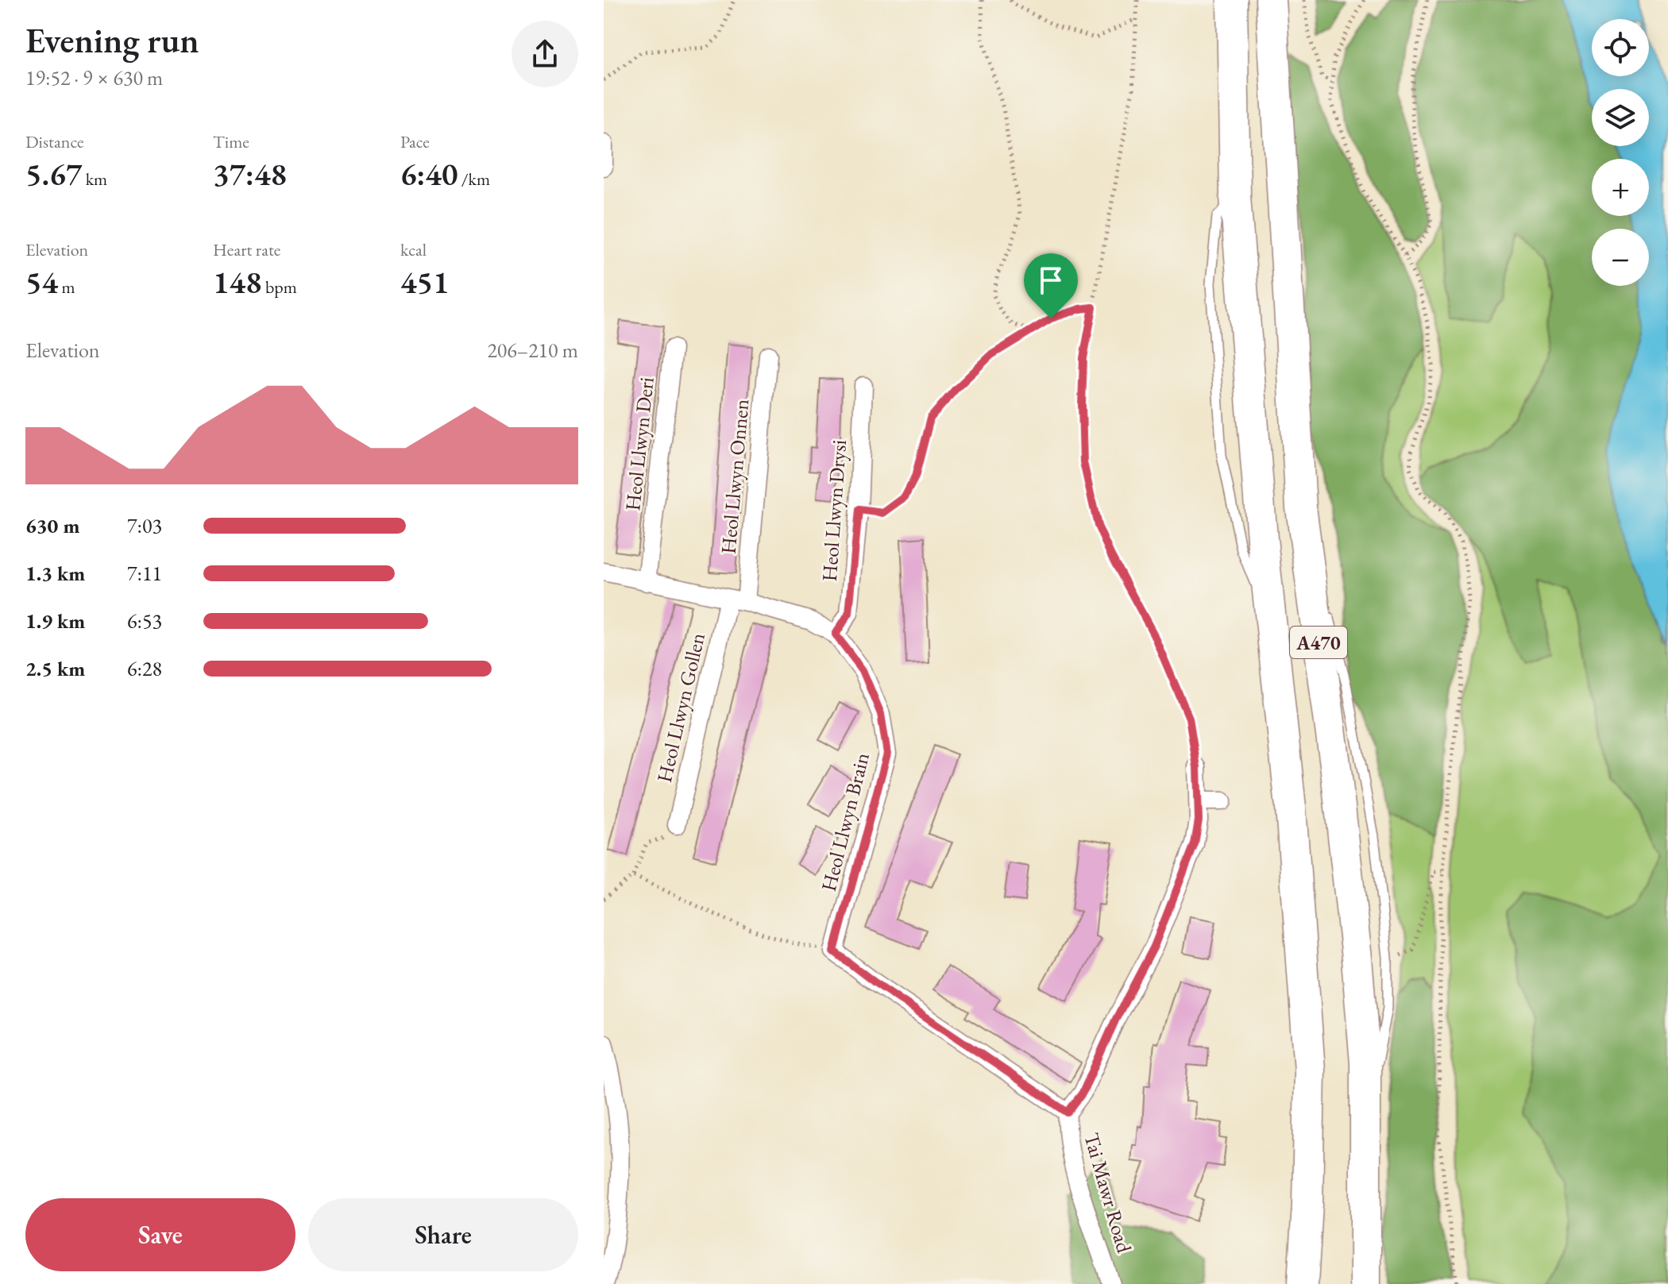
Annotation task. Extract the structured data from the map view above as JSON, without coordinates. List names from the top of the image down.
{
  "streets": {
    "highway": ["A470"],
    "street": [
      "Heol Llwyn Deri",
      "Heol Llwyn Onnen",
      "Heol Llwyn Drysi",
      "Heol Llwyn Gollen",
      "Heol Llwyn Brain",
      "Tai Mawr Road"
    ]
  },
  "crossings": [
    ["Heol Llwyn Deri", "Heol Llwyn Brain"],
    ["Heol Llwyn Onnen", "Heol Llwyn Gollen"],
    ["Heol Llwyn Onnen", "Heol Llwyn Brain"],
    ["Heol Llwyn Drysi", "Heol Llwyn Brain"],
    ["Heol Llwyn Gollen", "Heol Llwyn Brain"]
  ],
  "page": {
    "heading": ["Evening run", "19:52 · 9 × 630 m"],
    "map_buttons": ["+", "−"],
    "stats": [
      ["Distance", "5.67 km"],
      ["Time", "37:48"],
      ["Pace", "6:40 /km"],
      ["Elevation", "54 m"],
      ["Heart rate", "148 bpm"],
      ["kcal", "451"]
    ],
    "chart": ["Elevation", "206–210 m"],
    "list": [
      {
        "name": "630 m",
        "note": "7:03"
      },
      {
        "name": "1.3 km",
        "note": "7:11"
      },
      {
        "name": "1.9 km",
        "note": "6:53"
      },
      {
        "name": "2.5 km",
        "note": "6:28"
      }
    ],
    "buttons": ["Save", "Share"]
  }
}
